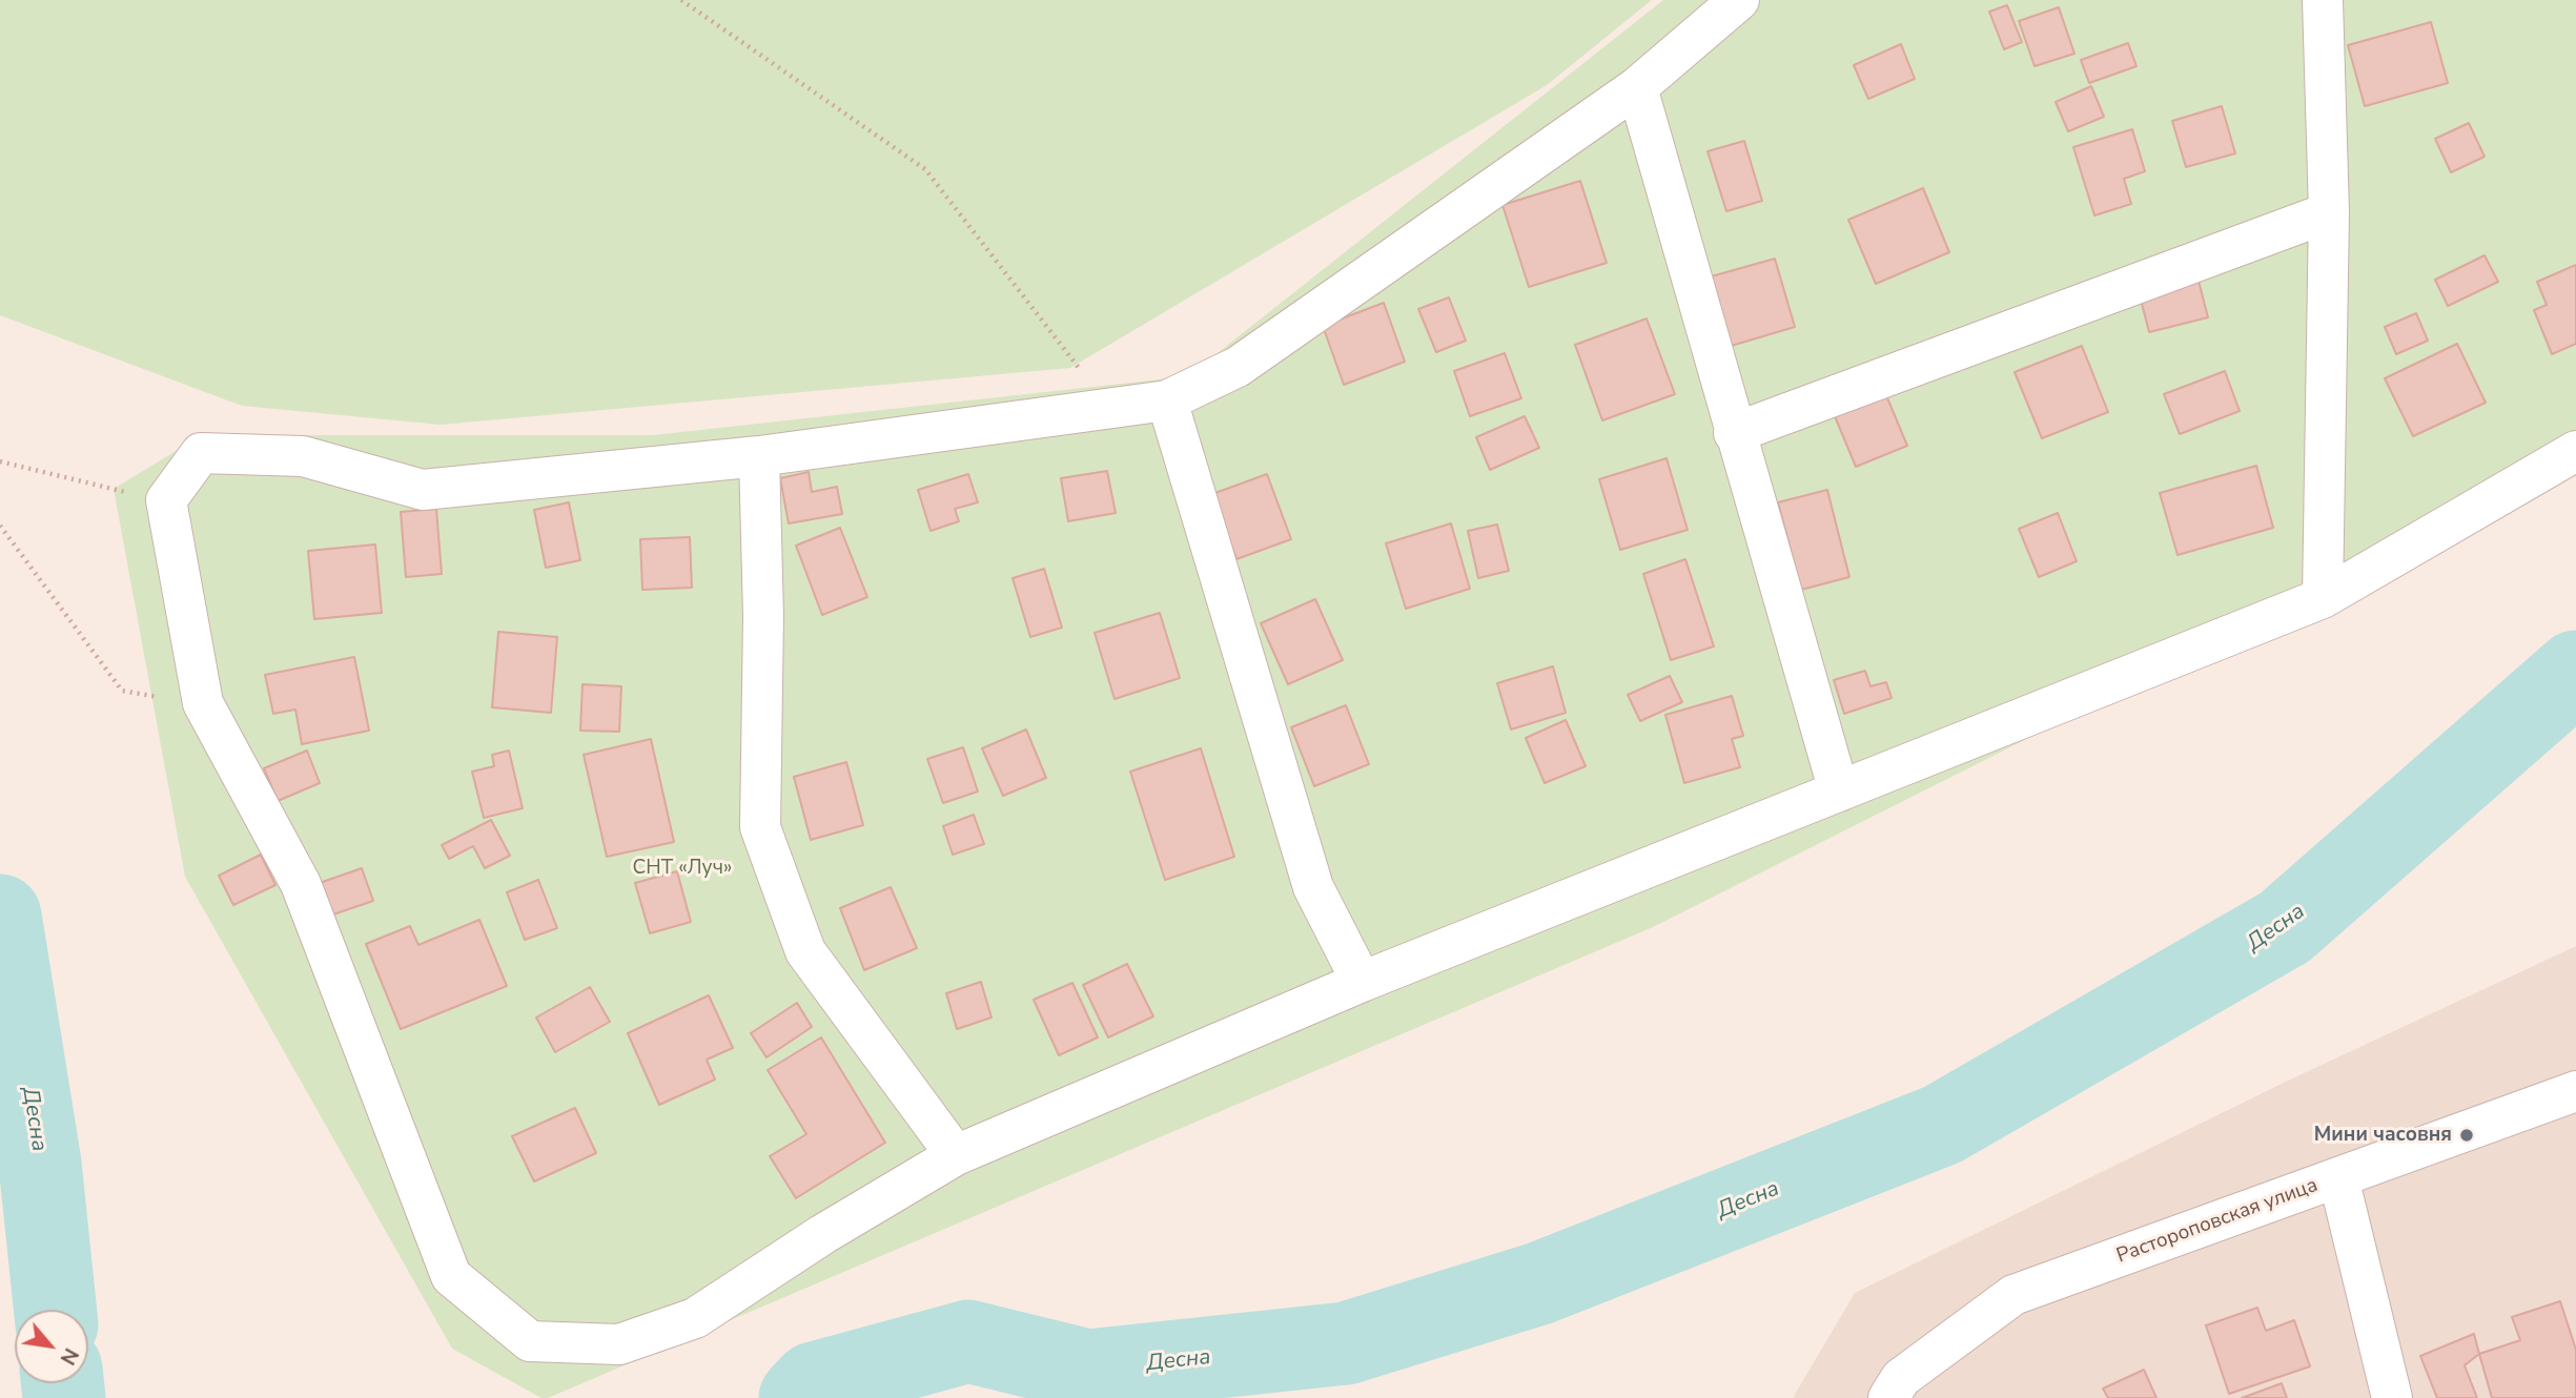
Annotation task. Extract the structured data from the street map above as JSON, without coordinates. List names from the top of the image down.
{
  "streets": {
    "street": ["Растороповская улица"]
  },
  "water": ["Десна"],
  "parks": ["СНТ «Луч»"],
  "places": ["Мини часовня"],
  "north": "bottom right"
}
